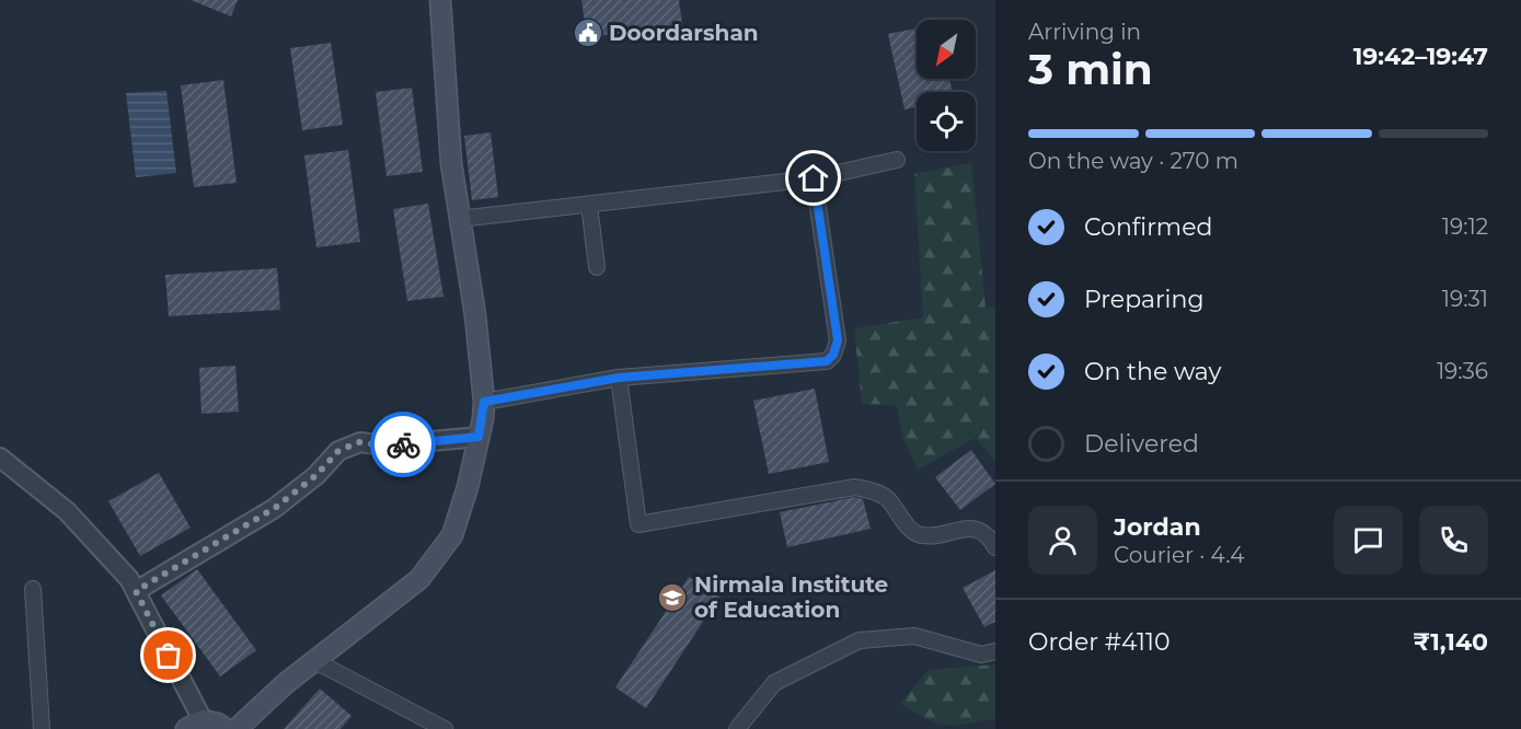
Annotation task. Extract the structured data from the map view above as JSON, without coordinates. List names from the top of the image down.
{
  "places": {
    "public building": ["Doordarshan"],
    "school or university": ["Nirmala Institute of Education"]
  },
  "north": "bottom left",
  "page": {
    "heading": ["3 min", "Arriving in", "19:42–19:47"],
    "panel": [
      "Jordan",
      "Courier · 4.4",
      "Order #4110",
      "₹1,140"
    ],
    "bar": "On the way · 270 m",
    "list": [
      ["Confirmed", "19:12"],
      ["Preparing", "19:31"],
      ["On the way", "19:36"],
      "Delivered"
    ]
  }
}
